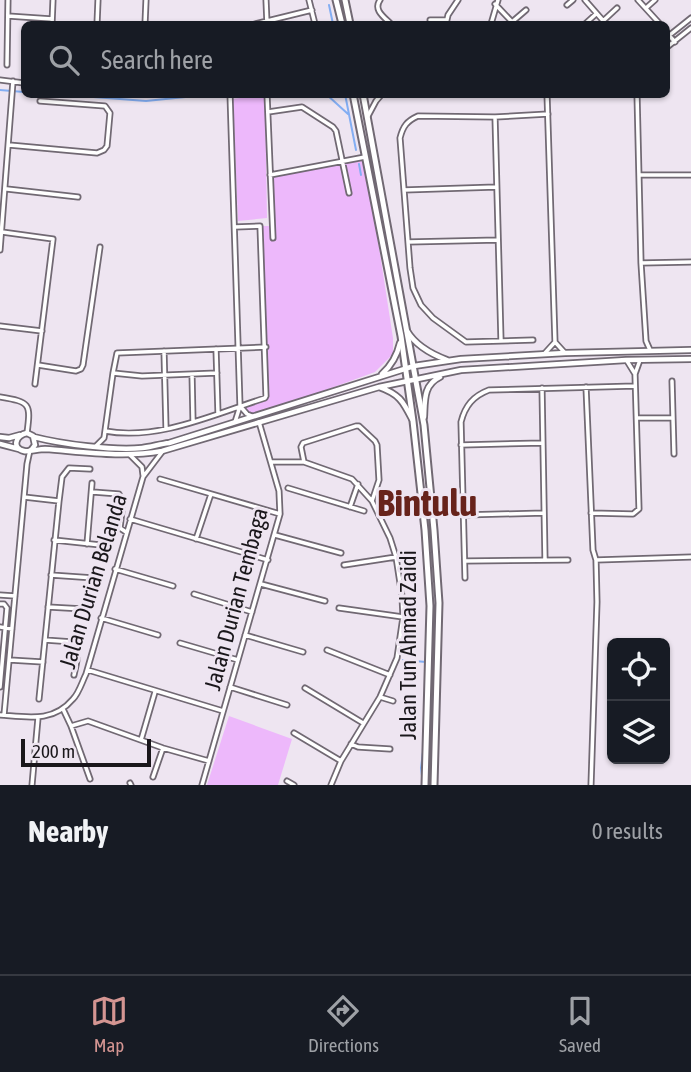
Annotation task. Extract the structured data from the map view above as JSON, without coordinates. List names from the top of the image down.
{
  "streets": {
    "main road": ["Jalan Tun Ahmad Zaidi"],
    "street": ["Jalan Durian Belanda", "Jalan Durian Tembaga"]
  },
  "districts": ["Bintulu"],
  "scale_bar": "200 m",
  "page": {
    "search": "Search here",
    "scale": "200 m",
    "heading": ["Nearby", "0 results"],
    "nav": ["Map", "Directions", "Saved"]
  }
}
